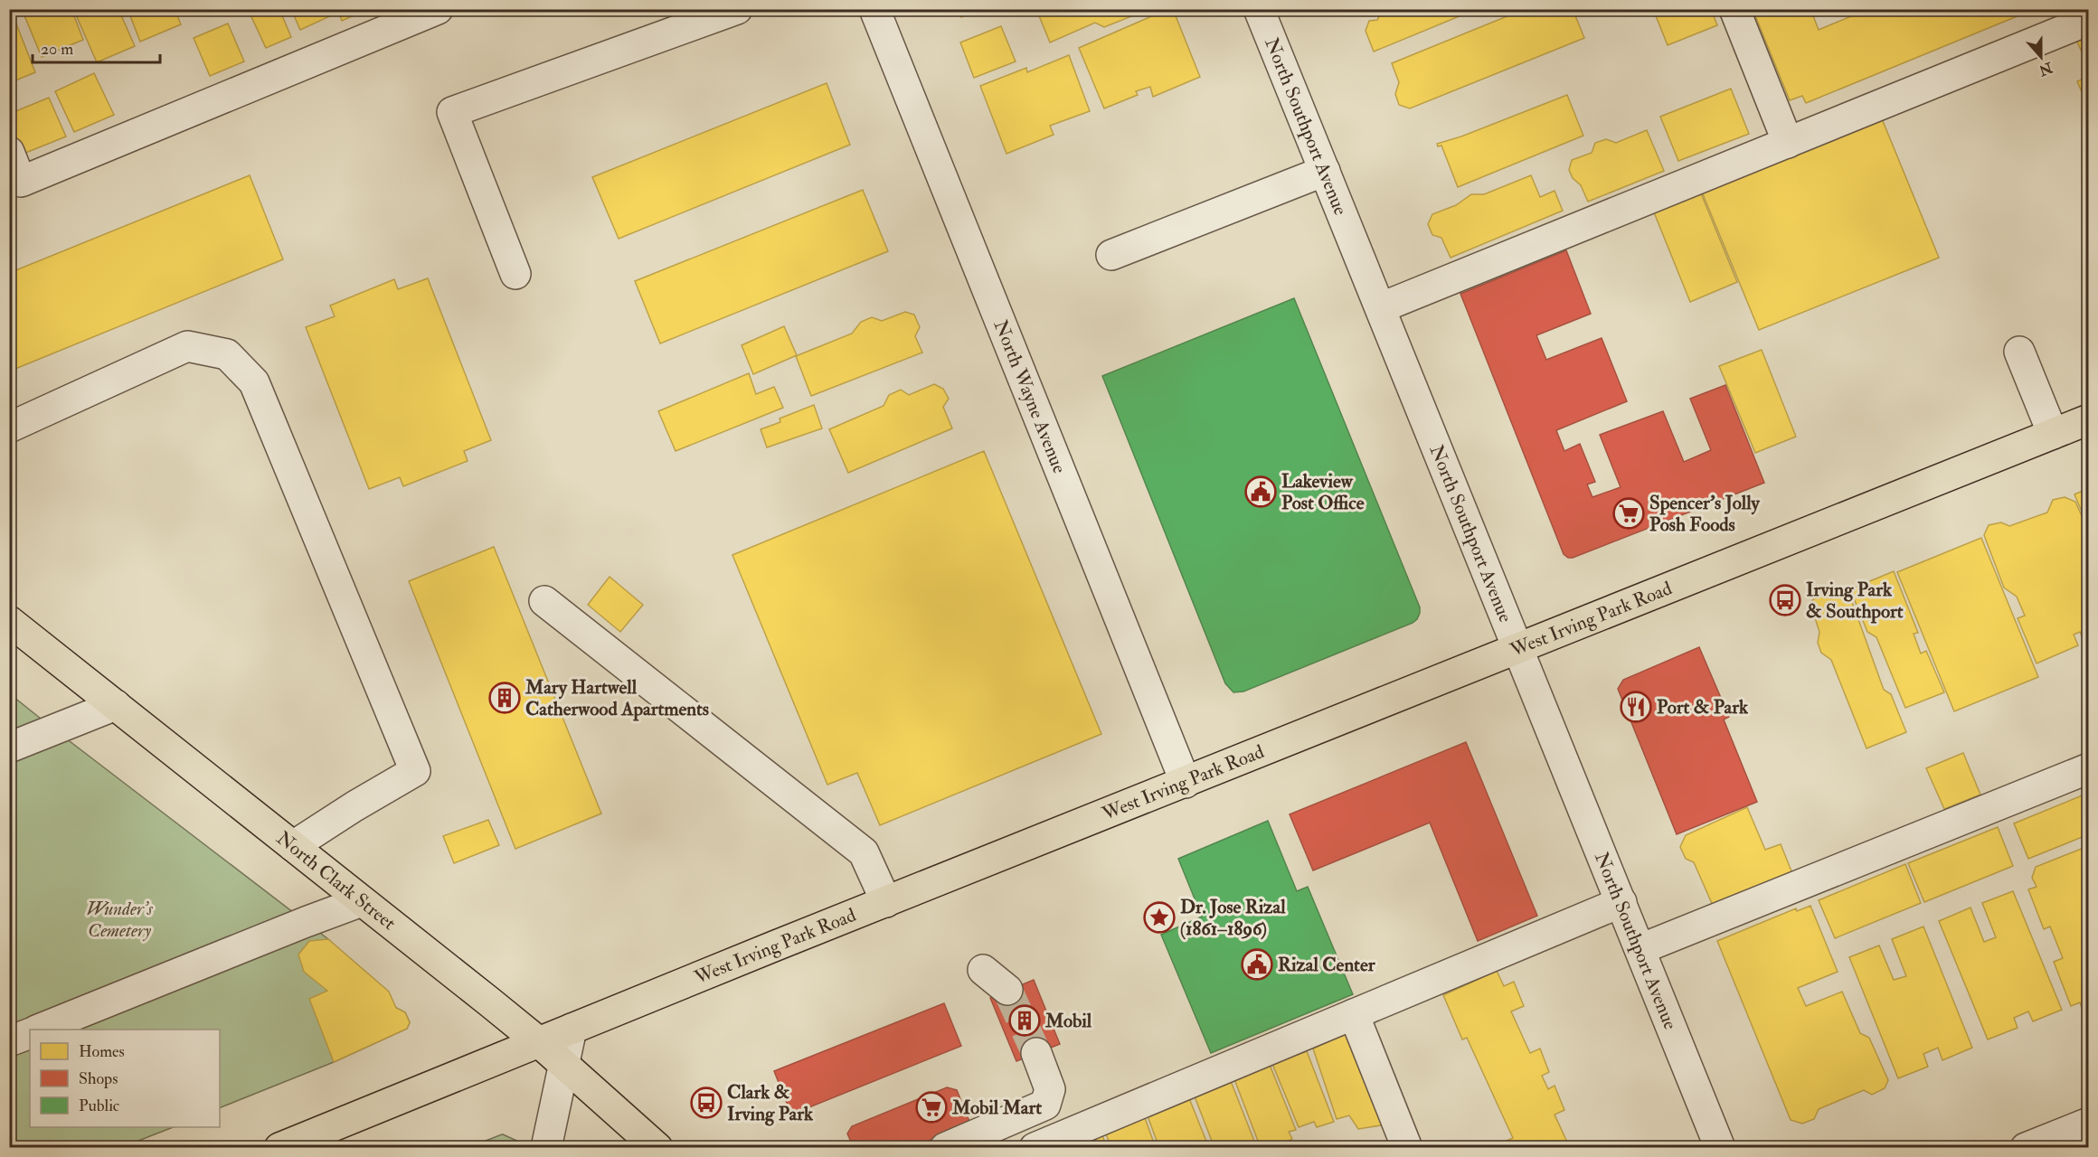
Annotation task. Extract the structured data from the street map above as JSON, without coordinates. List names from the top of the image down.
{
  "streets": {
    "main road": ["West Irving Park Road", "North Clark Street"],
    "street": ["North Southport Avenue", "North Wayne Avenue"]
  },
  "crossings": [
    ["North Southport Avenue", "West Irving Park Road"],
    ["North Wayne Avenue", "West Irving Park Road"],
    ["West Irving Park Road", "North Clark Street"]
  ],
  "parks": ["Wunder's Cemetery"],
  "places": {
    "public building": ["Lakeview Post Office", "Rizal Center"],
    "supermarket": ["Spencer's Jolly Posh Foods", "Mobil Mart"],
    "bus stop": ["Irving Park & Southport", "Clark & Irving Park"],
    "building": ["Mary Hartwell Catherwood Apartments", "Mobil"],
    "restaurant": ["Port & Park"],
    "place": ["Dr. Jose Rizal (1861–1896)"]
  },
  "legend": ["Homes", "Shops", "Public"],
  "scale_bar": "20 m",
  "north": "bottom"
}
